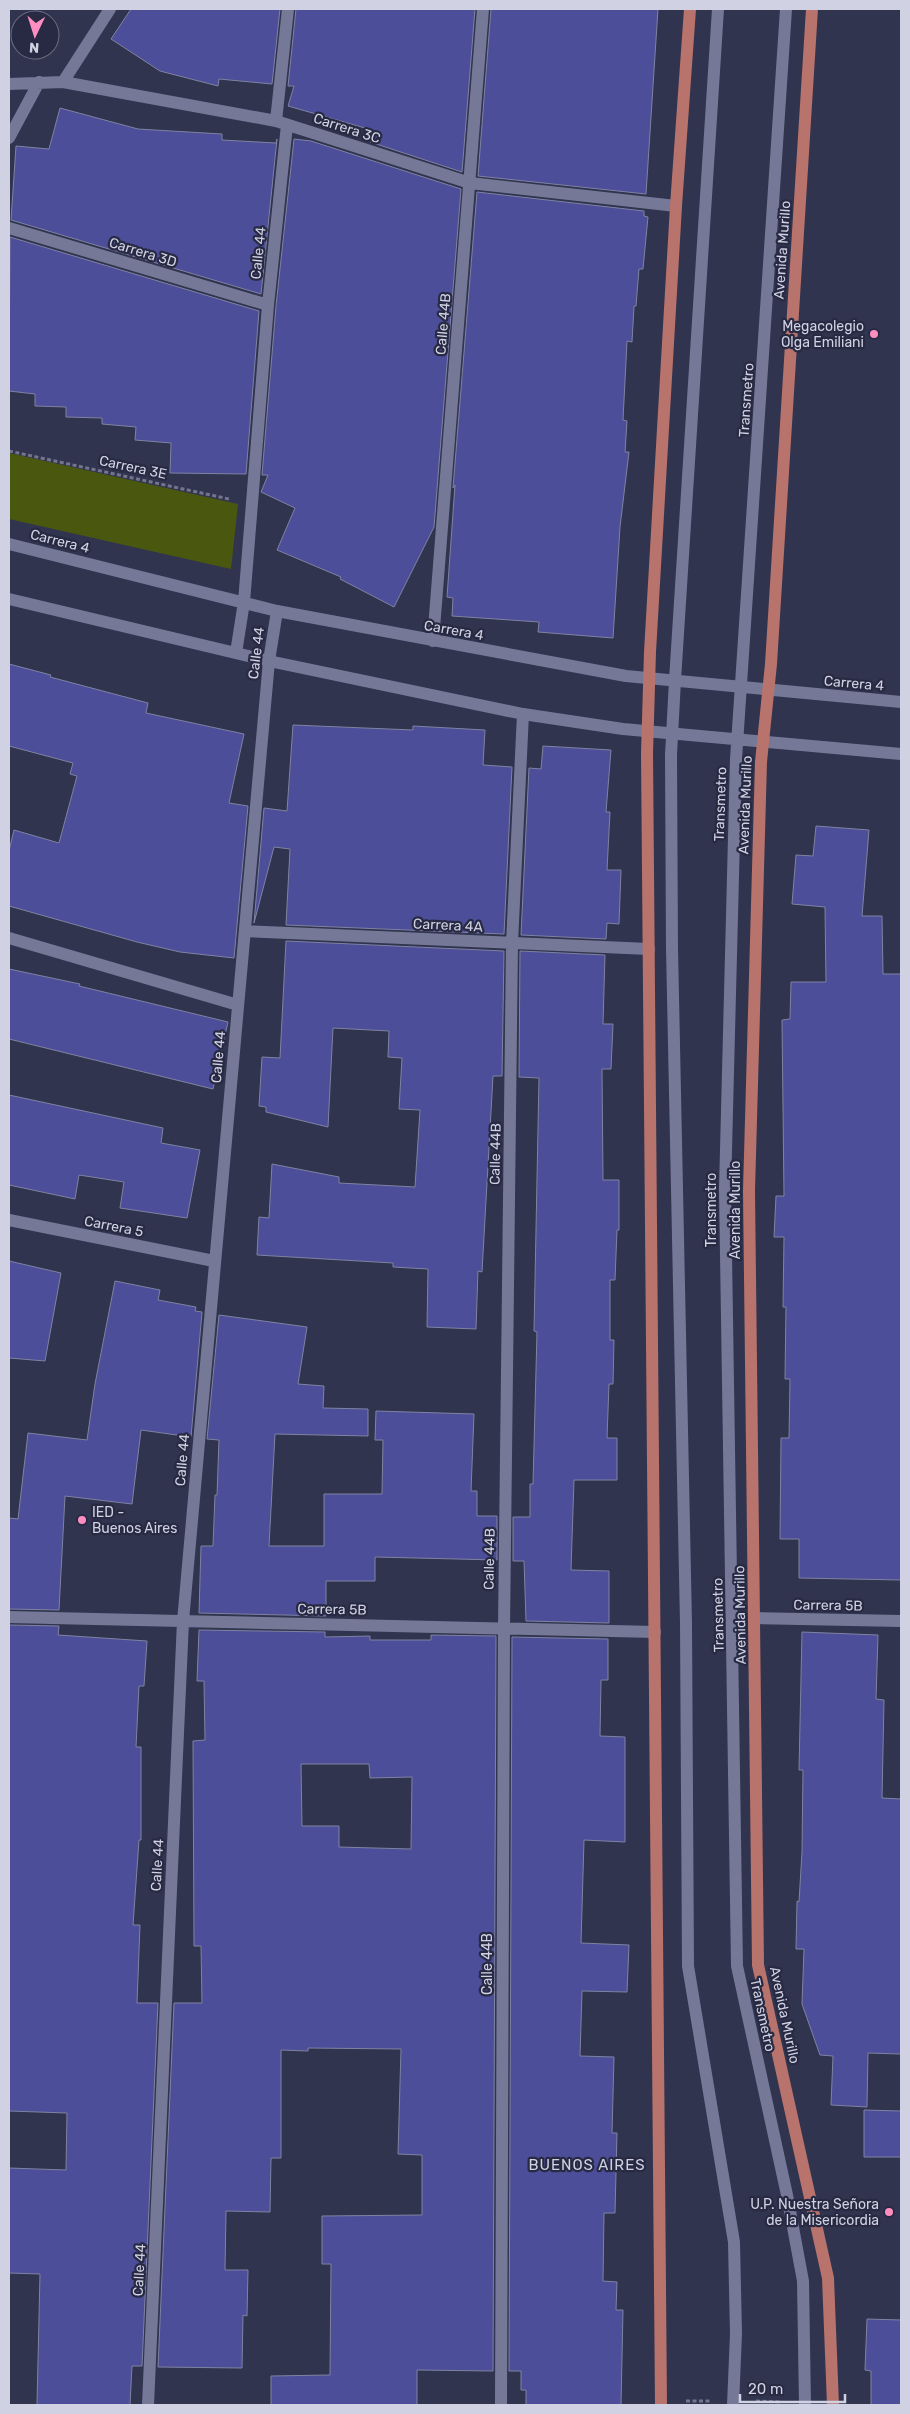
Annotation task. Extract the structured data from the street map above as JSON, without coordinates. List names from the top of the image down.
{
  "streets": {
    "main road": ["Avenida Murillo"],
    "street": [
      "Carrera 3C",
      "Carrera 3D",
      "Calle 44",
      "Calle 44B",
      "Transmetro",
      "Carrera 4",
      "Carrera 4A",
      "Carrera 5",
      "Carrera 5B"
    ],
    "path": ["Carrera 3E"]
  },
  "crossings": [
    ["Carrera 3C", "Calle 44"],
    ["Carrera 3C", "Calle 44B"],
    ["Avenida Murillo", "Carrera 4"],
    ["Avenida Murillo", "Carrera 5B"],
    ["Carrera 3D", "Calle 44"],
    ["Calle 44", "Carrera 3E"],
    ["Calle 44", "Carrera 4"],
    ["Calle 44", "Carrera 4A"],
    ["Calle 44", "Carrera 5"],
    ["Calle 44", "Carrera 5B"],
    ["Calle 44B", "Carrera 4"],
    ["Calle 44B", "Carrera 4A"],
    ["Calle 44B", "Carrera 5B"],
    ["Transmetro", "Carrera 4"]
  ],
  "districts": ["BUENOS AIRES"],
  "places": ["Megacolegio Olga Emiliani", "IED - Buenos Aires", "U.P. Nuestra Señora de la Misericordia"],
  "scale_bar": "20 m",
  "north": "bottom"
}
